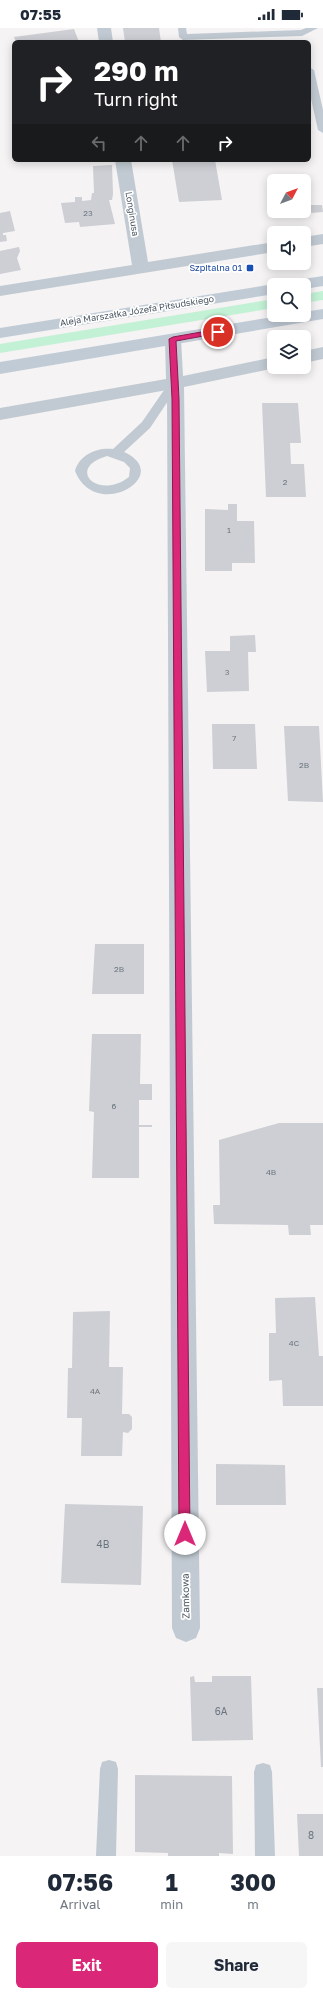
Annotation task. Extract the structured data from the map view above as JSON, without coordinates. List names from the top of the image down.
{
  "streets": {
    "main road": ["Aleja Marszałka Józefa Piłsudskiego"],
    "street": ["Longinusa", "Zamkowa"]
  },
  "places": {
    "transit": ["Szpitalna 01"]
  },
  "house_numbers": [
    "23",
    "2",
    "1",
    "3",
    "7",
    "2B",
    "2B",
    "6",
    "4B",
    "4C",
    "4A",
    "4B",
    "6A",
    "8"
  ],
  "north": "top right",
  "page": {
    "status": "07:55",
    "turn": ["290 m", "Turn right"],
    "eta": [
      "07:56",
      "Arrival",
      "1",
      "min",
      "300",
      "m"
    ],
    "buttons": ["Exit", "Share"]
  }
}
